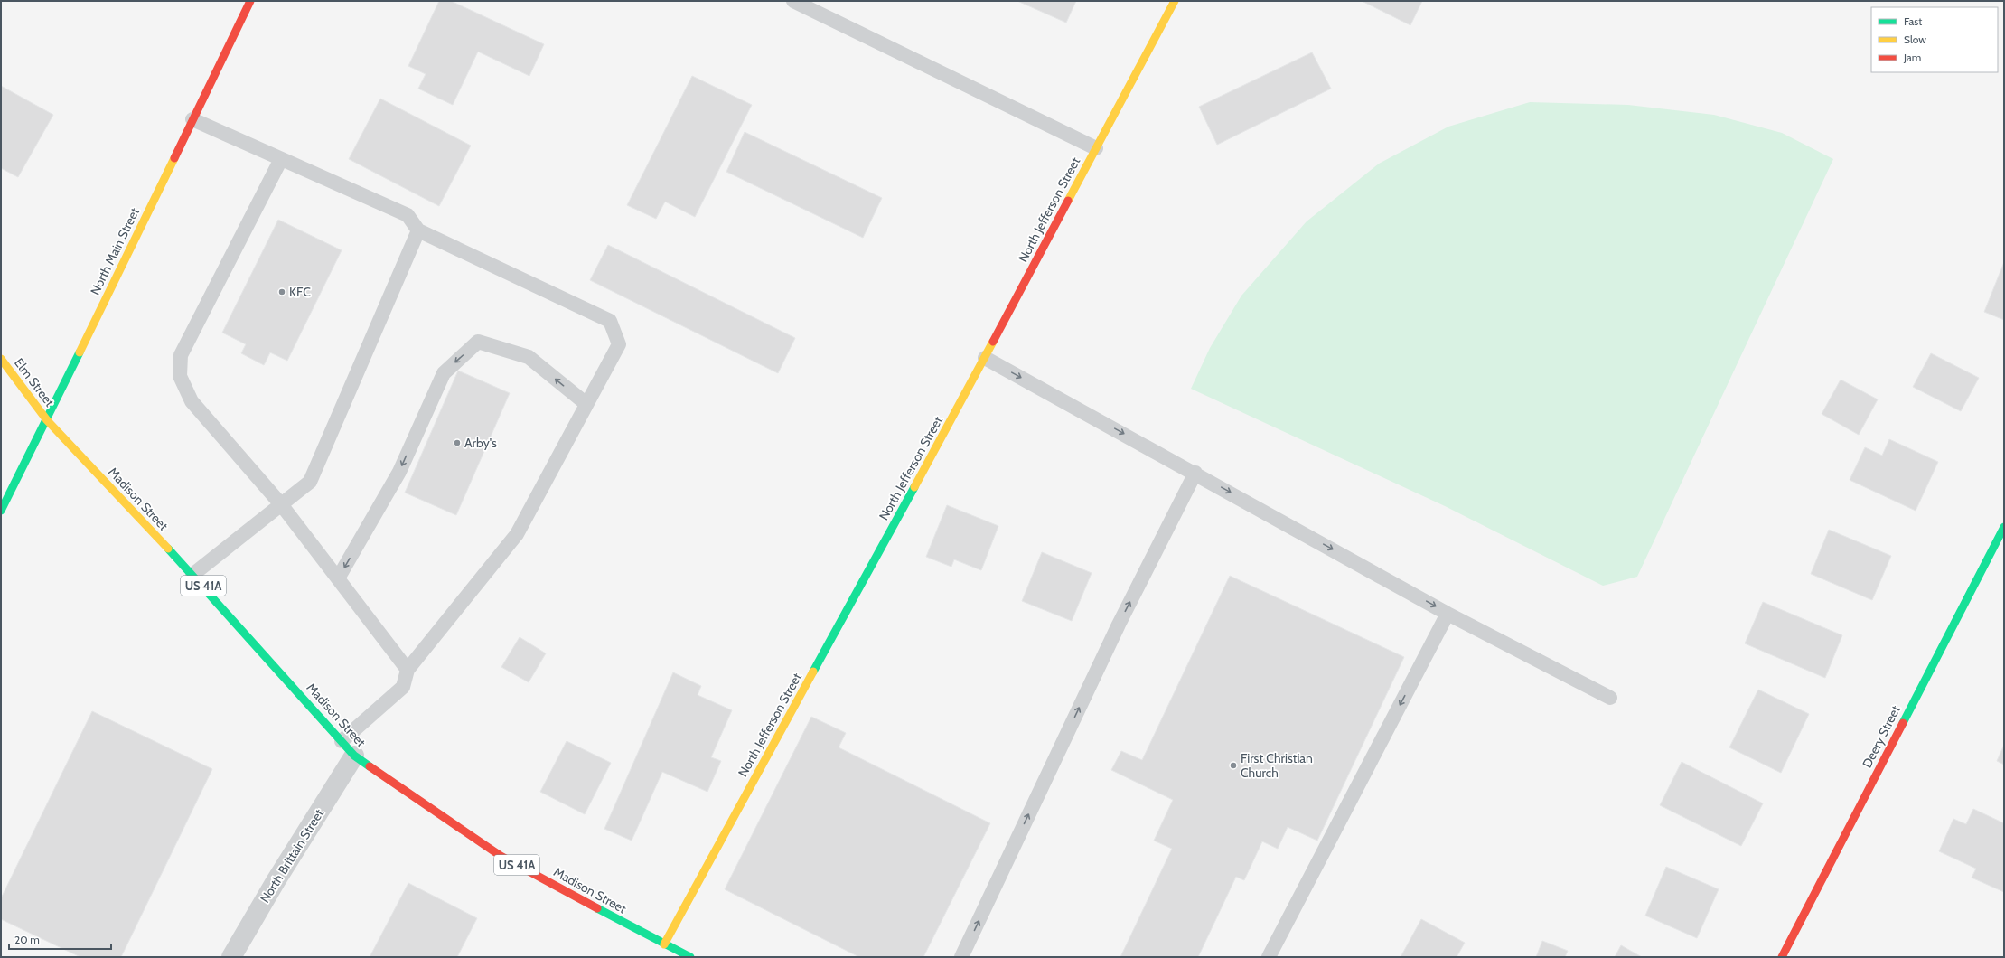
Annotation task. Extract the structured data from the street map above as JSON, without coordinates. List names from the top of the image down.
{
  "streets": {
    "street": [
      "North Jefferson Street",
      "North Main Street",
      "Elm Street",
      "Madison Street",
      "US 41A",
      "Deery Street",
      "North Brittain Street"
    ]
  },
  "crossings": [
    ["North Jefferson Street", "Madison Street"],
    ["North Main Street", "Elm Street"],
    ["North Main Street", "Madison Street"],
    ["Elm Street", "Madison Street"],
    ["Madison Street", "North Brittain Street"]
  ],
  "places": ["KFC", "Arby's", "First Christian Church"],
  "legend": ["Fast", "Slow", "Jam"],
  "scale_bar": "20 m"
}
